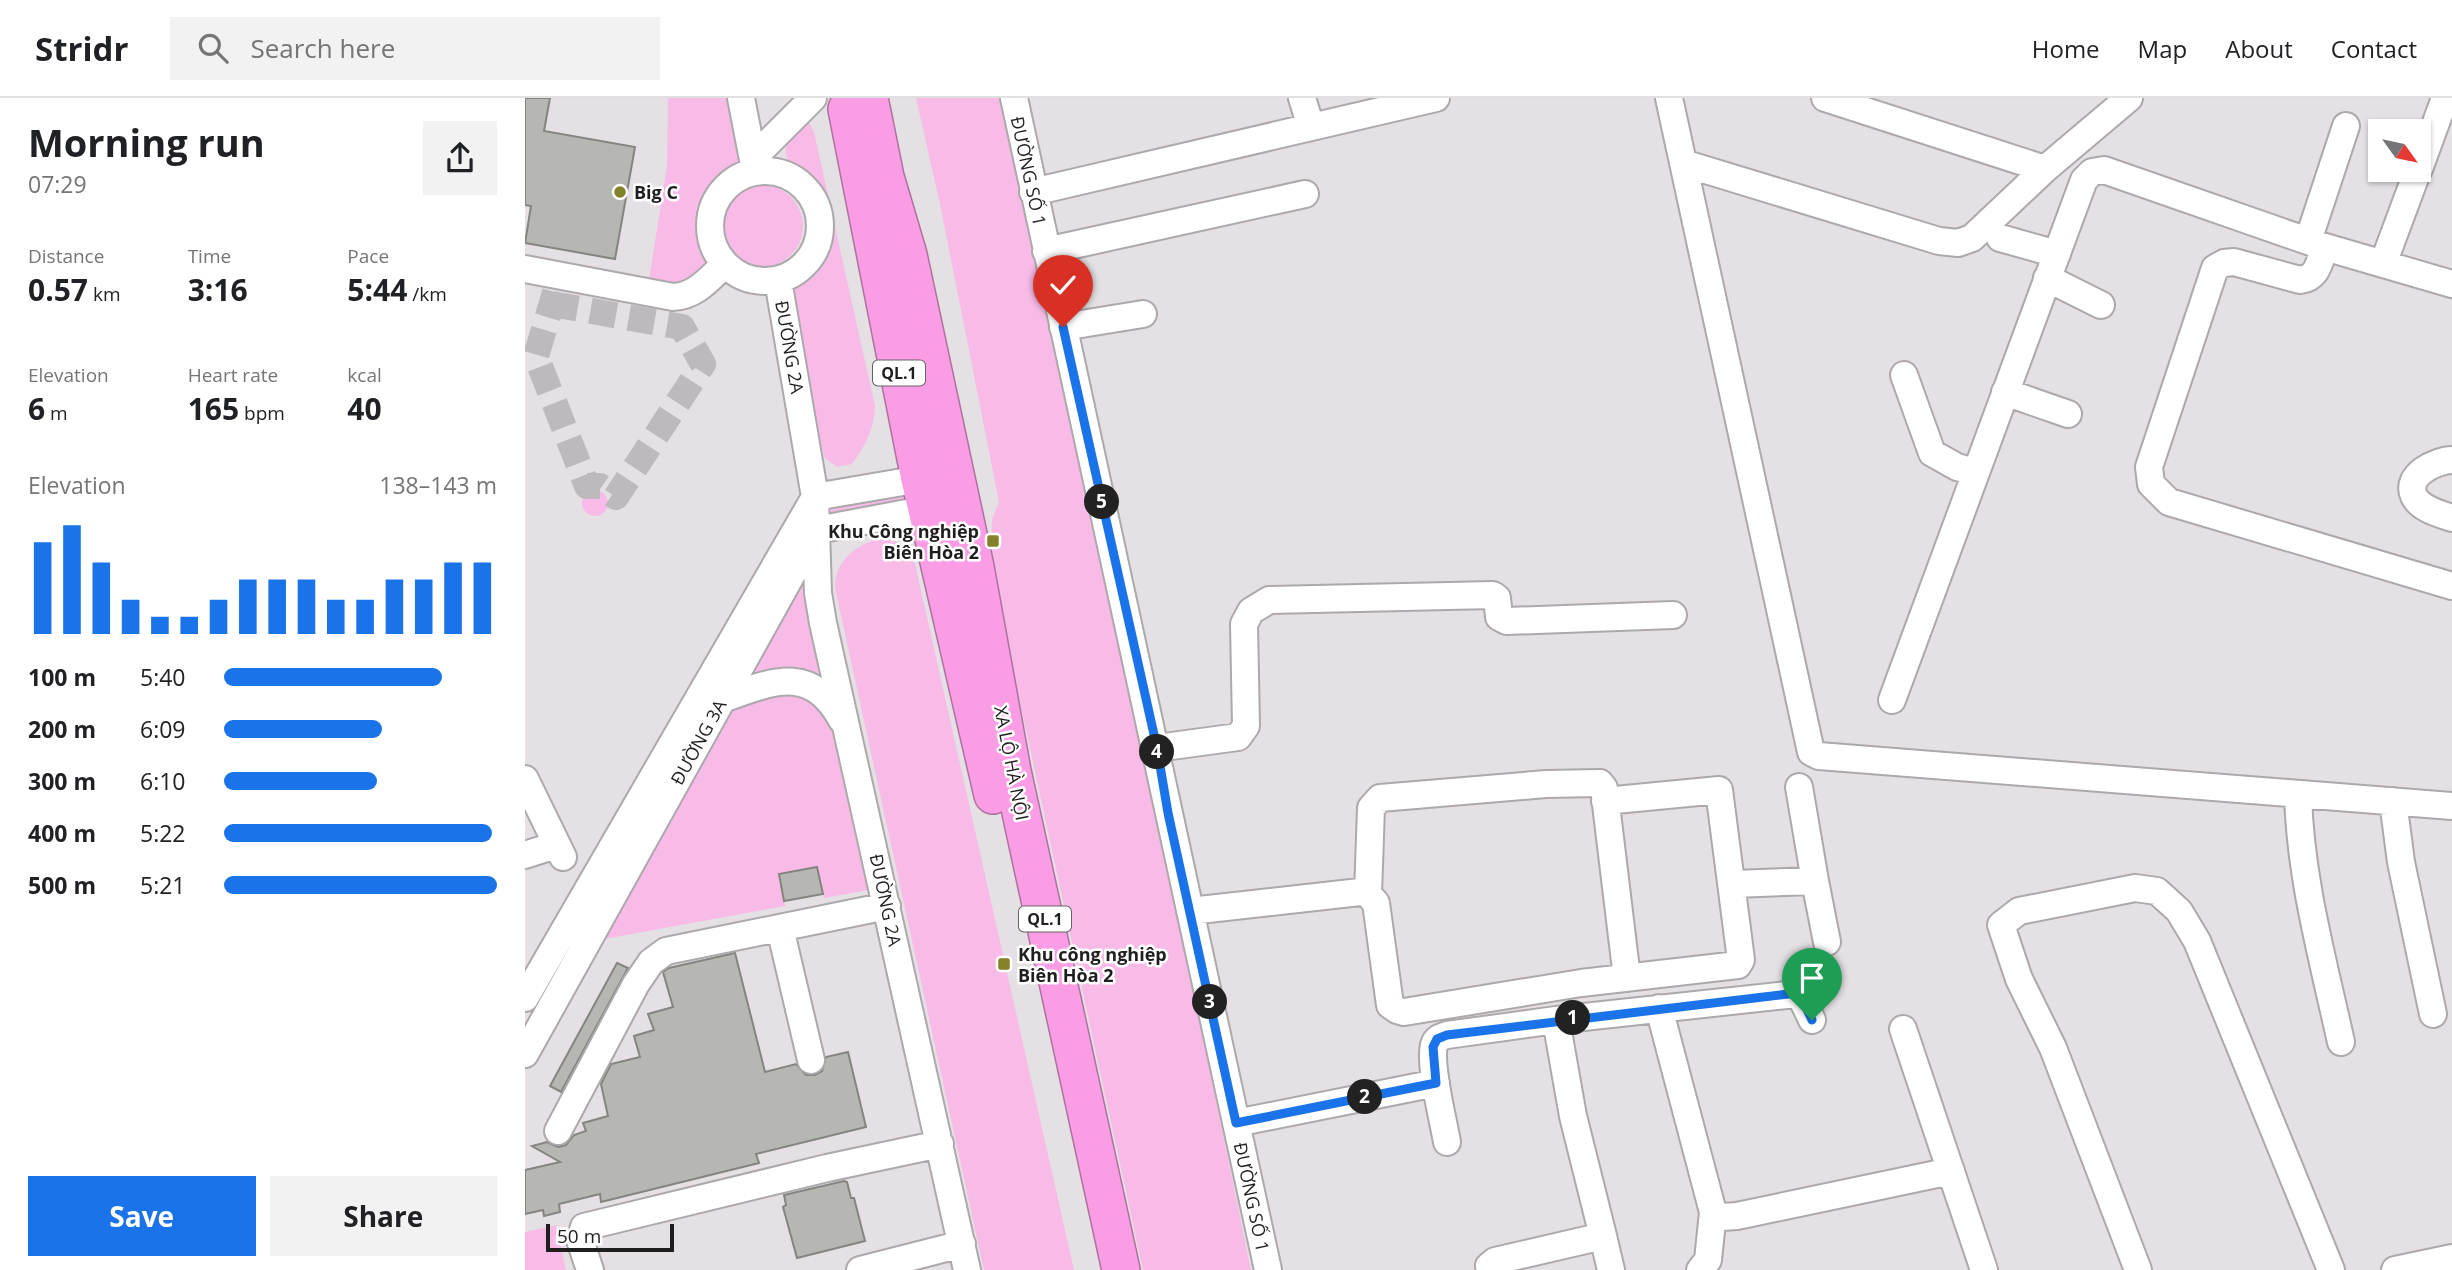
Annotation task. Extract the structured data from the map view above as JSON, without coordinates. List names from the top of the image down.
{
  "streets": {
    "highway": ["QL.1", "XA LỘ HÀ NỘI"],
    "street": ["ĐƯỜNG SỐ 1", "ĐƯỜNG 2A", "ĐƯỜNG 3A"]
  },
  "crossings": [
    ["ĐƯỜNG 2A", "ĐƯỜNG 3A"],
    ["QL.1", "XA LỘ HÀ NỘI"]
  ],
  "places": {
    "other": ["Big C"],
    "transit": ["Khu Công nghiệp Biên Hòa 2", "Khu công nghiệp Biên Hòa 2"]
  },
  "scale_bar": "50 m",
  "north": "bottom right",
  "page": {
    "header": "Stridr",
    "search": "Search here",
    "nav": [
      "Home",
      "Map",
      "About",
      "Contact"
    ],
    "heading": ["Morning run", "07:29"],
    "stats": [
      ["Distance", "0.57 km"],
      ["Time", "3:16"],
      ["Pace", "5:44 /km"],
      ["Elevation", "6 m"],
      ["Heart rate", "165 bpm"],
      ["kcal", "40"]
    ],
    "chart": ["Elevation", "138–143 m"],
    "pins": [
      "5",
      "4",
      "3",
      "1",
      "2"
    ],
    "list": [
      {
        "name": "100 m",
        "note": "5:40"
      },
      {
        "name": "200 m",
        "note": "6:09"
      },
      {
        "name": "300 m",
        "note": "6:10"
      },
      {
        "name": "400 m",
        "note": "5:22"
      },
      {
        "name": "500 m",
        "note": "5:21"
      }
    ],
    "buttons": ["Save", "Share"],
    "scale": "50 m"
  }
}
